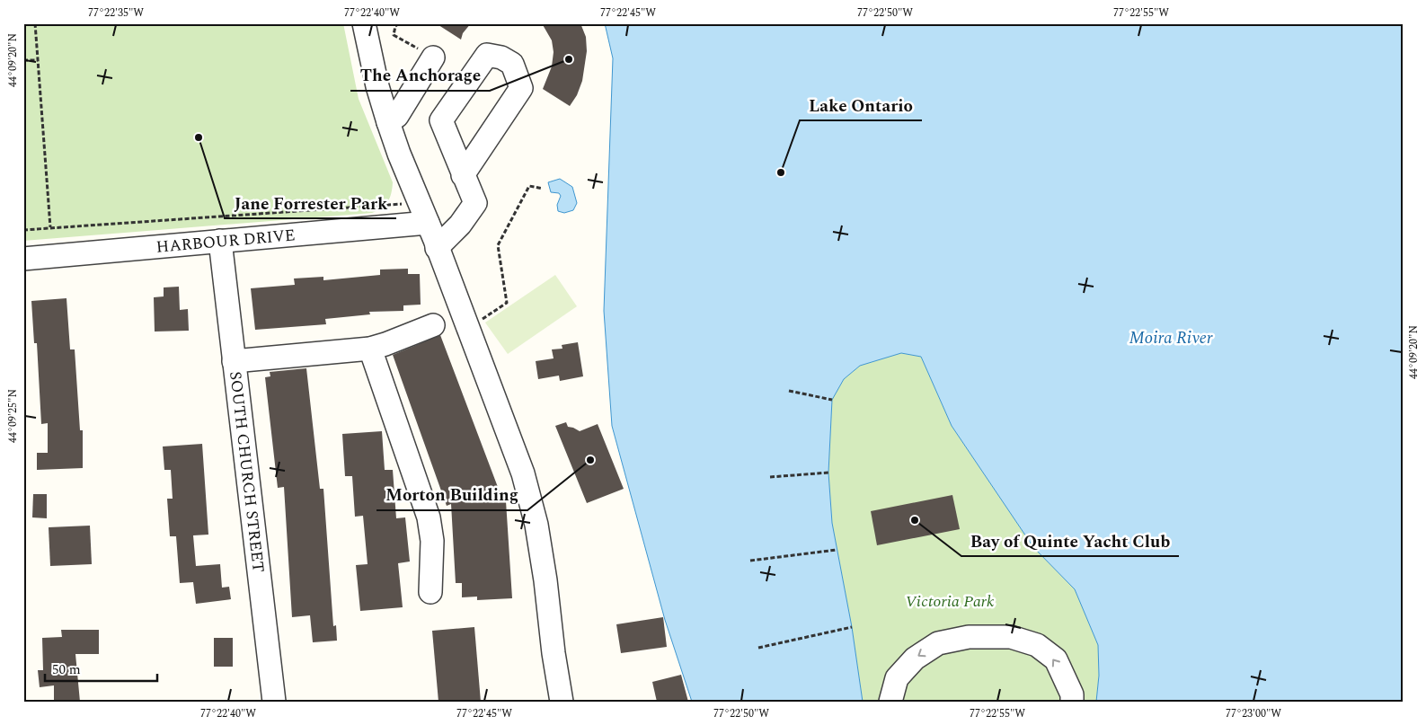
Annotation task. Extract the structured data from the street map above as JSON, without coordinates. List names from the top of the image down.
{
  "streets": {
    "street": ["HARBOUR DRIVE", "SOUTH CHURCH STREET"]
  },
  "crossings": [
    ["HARBOUR DRIVE", "SOUTH CHURCH STREET"]
  ],
  "water": ["Moira River"],
  "parks": ["Victoria Park"],
  "places": [
    "The Anchorage",
    "Jane Forrester Park",
    "Lake Ontario",
    "Morton Building",
    "Bay of Quinte Yacht Club"
  ],
  "scale_bar": "50 m",
  "coordinates": [
    "77°22'35\"W",
    "77°22'40\"W",
    "77°22'45\"W",
    "77°22'50\"W",
    "77°22'55\"W",
    "44°09'20\"N",
    "44°09'25\"N",
    "77°23'00\"W"
  ]
}
